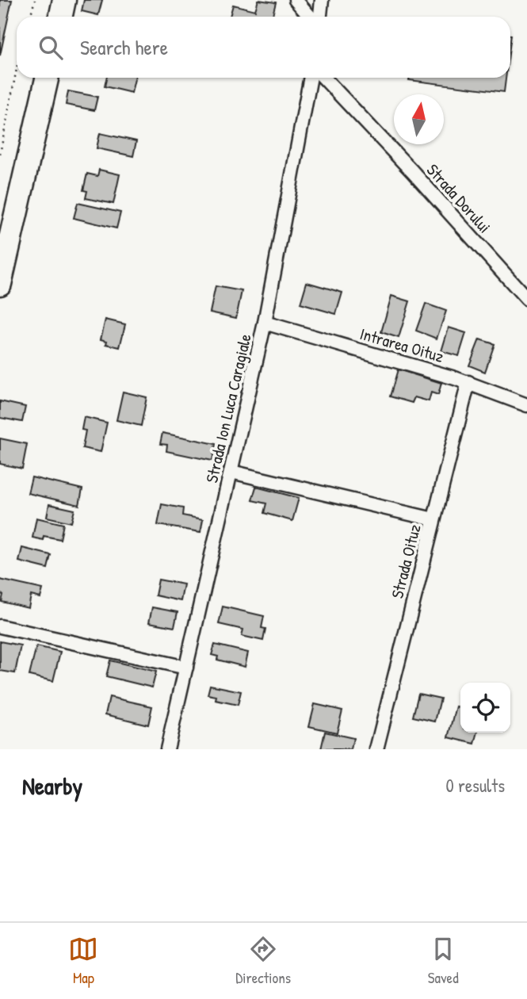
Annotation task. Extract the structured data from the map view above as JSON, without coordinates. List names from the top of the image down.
{
  "streets": {
    "street": [
      "Strada Dorului",
      "Intrarea Oituz",
      "Strada Ion Luca Caragiale",
      "Strada Oituz"
    ]
  },
  "crossings": [
    ["Intrarea Oituz", "Strada Ion Luca Caragiale"],
    ["Intrarea Oituz", "Strada Oituz"]
  ],
  "north": "top",
  "page": {
    "search": "Search here",
    "heading": ["Nearby", "0 results"],
    "nav": ["Map", "Directions", "Saved"]
  }
}
